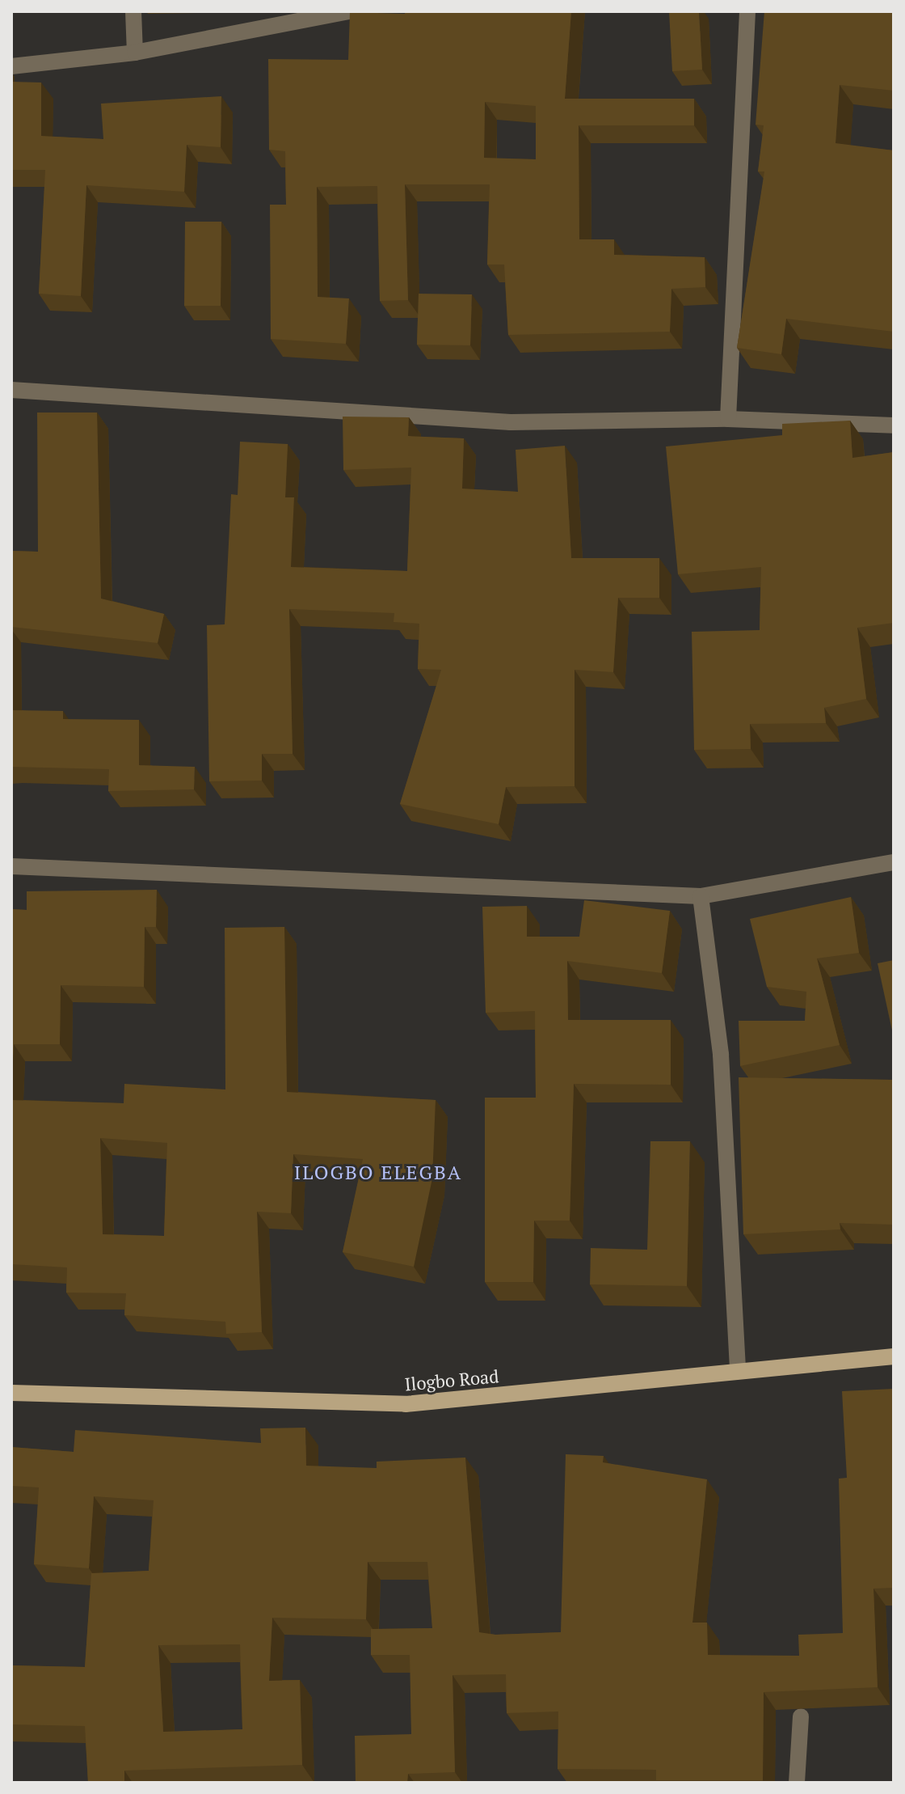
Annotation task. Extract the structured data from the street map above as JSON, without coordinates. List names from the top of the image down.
{
  "streets": {
    "main road": ["Ilogbo Road"]
  },
  "districts": ["ILOGBO ELEGBA"]
}
